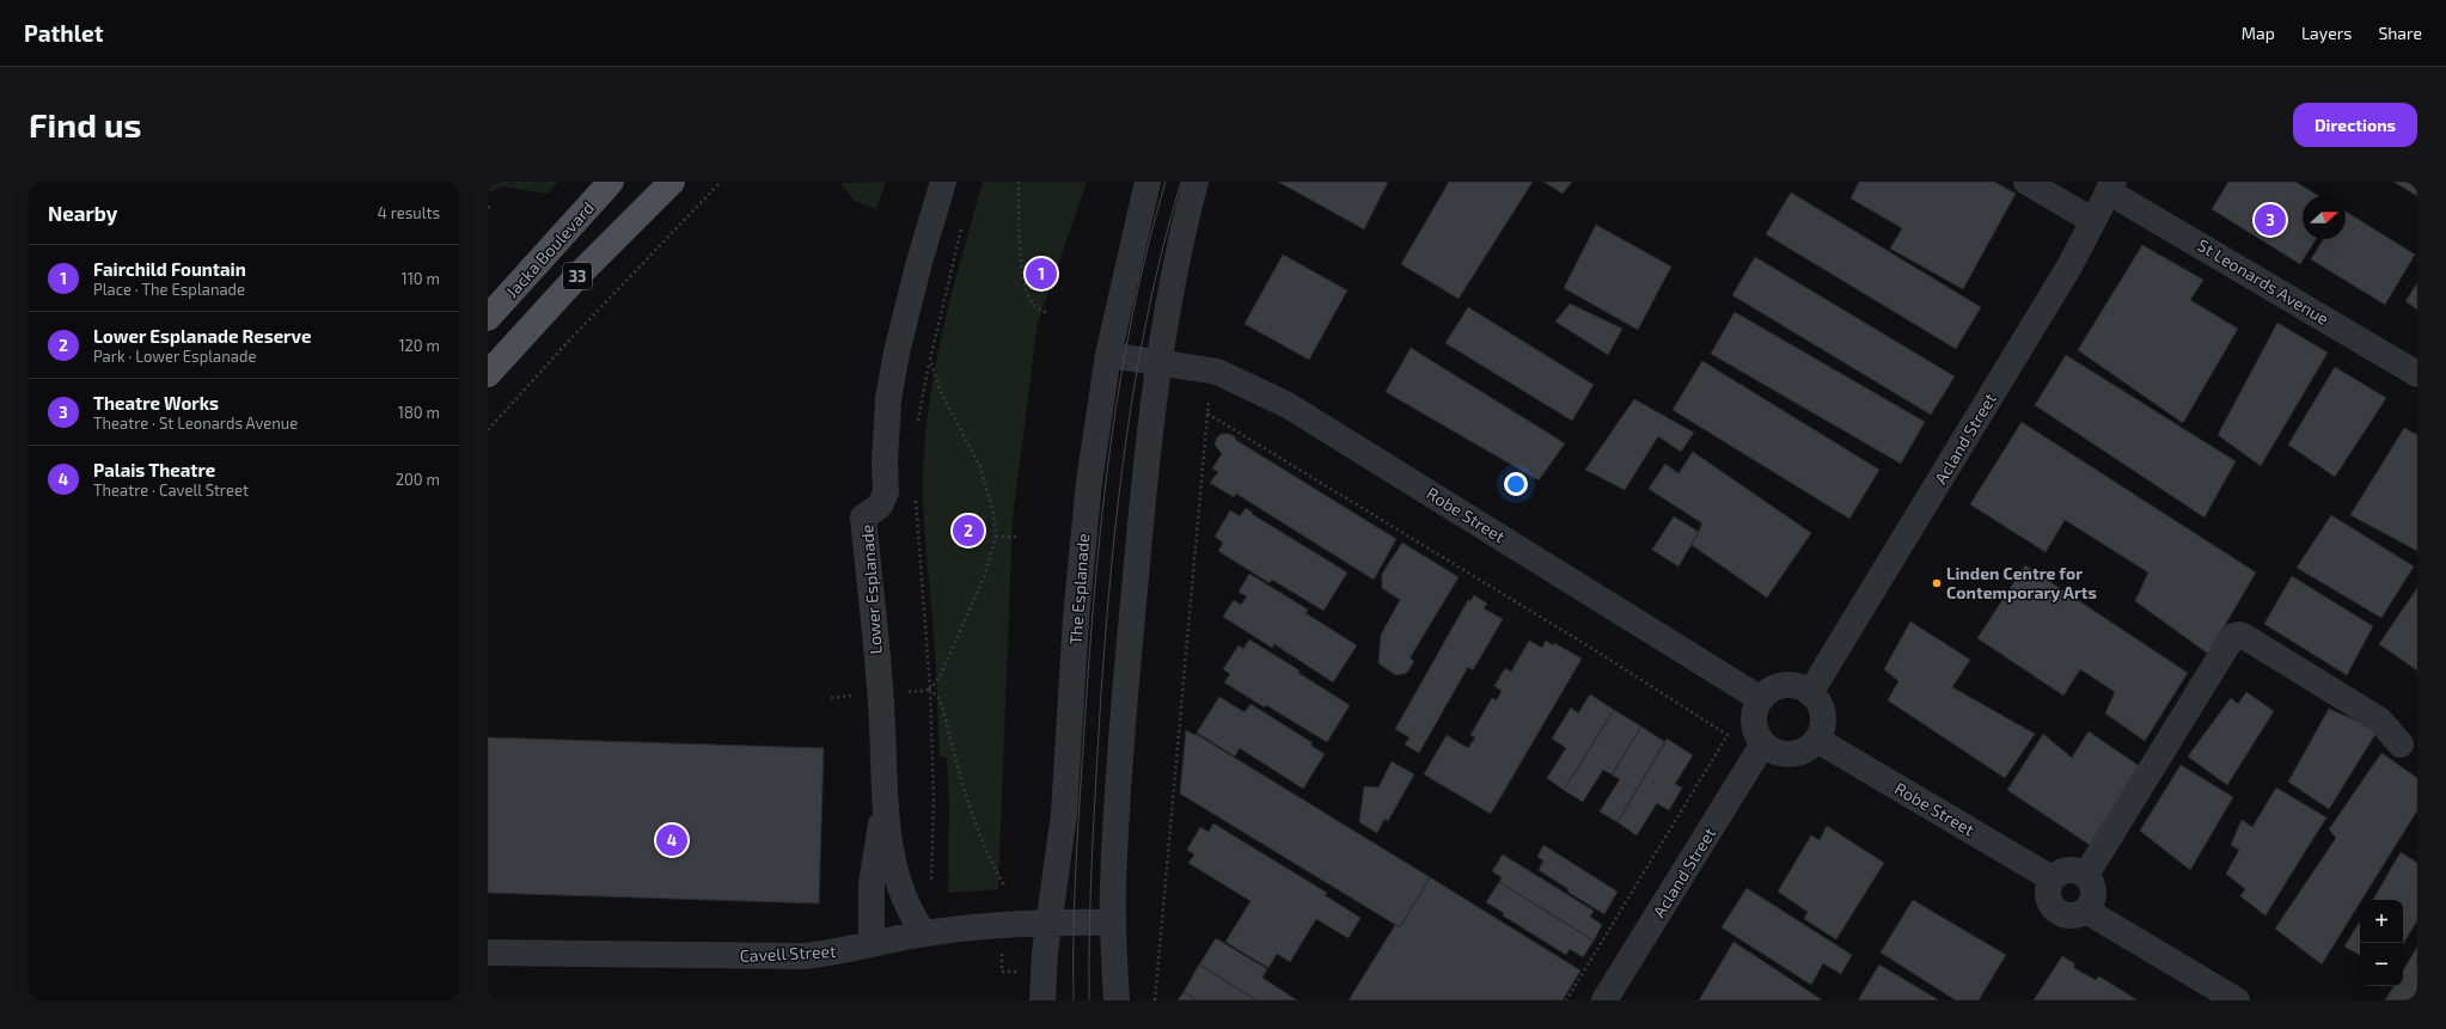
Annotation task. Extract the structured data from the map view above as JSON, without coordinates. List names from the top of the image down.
{
  "streets": {
    "main road": ["Jacka Boulevard", "33"],
    "street": [
      "St Leonards Avenue",
      "Acland Street",
      "Robe Street",
      "Lower Esplanade",
      "The Esplanade",
      "Cavell Street"
    ]
  },
  "crossings": [
    ["St Leonards Avenue", "Acland Street"],
    ["Acland Street", "Robe Street"],
    ["Robe Street", "The Esplanade"],
    ["Lower Esplanade", "Cavell Street"],
    ["The Esplanade", "Cavell Street"]
  ],
  "places": ["Linden Centre for Contemporary Arts"],
  "north": "right",
  "page": {
    "header": "Pathlet",
    "nav": ["Map", "Layers", "Share"],
    "buttons": "Directions",
    "title": "Find us",
    "heading": ["Nearby", "4 results"],
    "pins": [
      "3",
      "1",
      "2",
      "4"
    ],
    "list": [
      {
        "mark": "1",
        "name": "Fairchild Fountain",
        "note": "Place · The Esplanade",
        "value": "110 m"
      },
      {
        "mark": "2",
        "name": "Lower Esplanade Reserve",
        "note": "Park · Lower Esplanade",
        "value": "120 m"
      },
      {
        "mark": "3",
        "name": "Theatre Works",
        "note": "Theatre · St Leonards Avenue",
        "value": "180 m"
      },
      {
        "mark": "4",
        "name": "Palais Theatre",
        "note": "Theatre · Cavell Street",
        "value": "200 m"
      }
    ],
    "map_buttons": ["+", "−"]
  }
}
